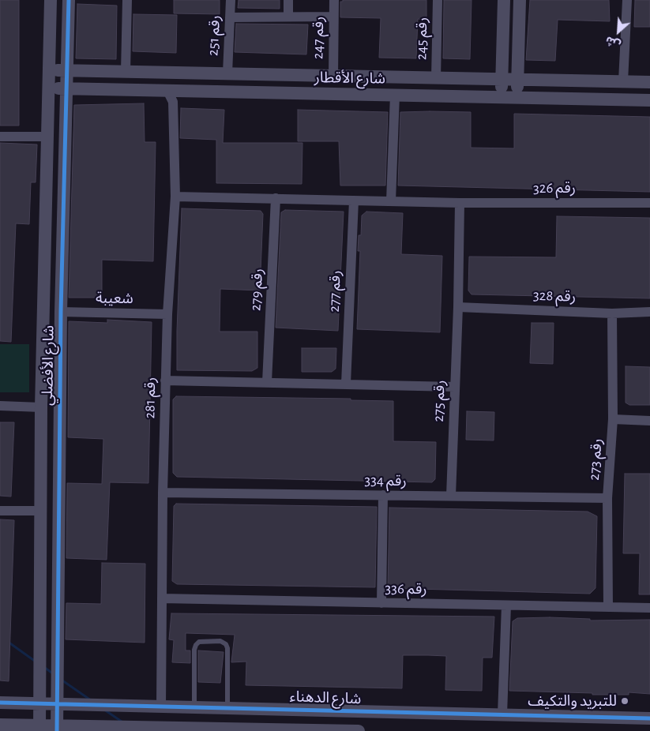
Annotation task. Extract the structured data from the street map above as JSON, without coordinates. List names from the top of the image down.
{
  "streets": {
    "street": [
      "رقم 251",
      "رقم 247",
      "رقم 245",
      "شارع الأقطار",
      "رقم 326",
      "رقم 279",
      "رقم 277",
      "رقم 328",
      "شعيبة",
      "شارع الأفضلي",
      "رقم 281",
      "رقم 275",
      "رقم 273",
      "رقم 334",
      "رقم 336",
      "شارع الدهناء"
    ]
  },
  "crossings": [
    ["رقم 251", "شارع الأقطار"],
    ["رقم 247", "شارع الأقطار"],
    ["رقم 245", "شارع الأقطار"],
    ["شارع الأقطار", "شارع الأفضلي"],
    ["شارع الأقطار", "رقم 281"],
    ["رقم 326", "رقم 279"],
    ["رقم 326", "رقم 277"],
    ["رقم 326", "رقم 281"],
    ["رقم 326", "رقم 275"],
    ["رقم 328", "رقم 275"],
    ["رقم 328", "رقم 273"],
    ["شعيبة", "شارع الأفضلي"],
    ["شعيبة", "رقم 281"],
    ["شارع الأفضلي", "شارع الدهناء"],
    ["رقم 281", "رقم 334"],
    ["رقم 281", "رقم 336"],
    ["رقم 281", "شارع الدهناء"],
    ["رقم 275", "رقم 334"],
    ["رقم 273", "رقم 334"],
    ["رقم 273", "رقم 336"]
  ],
  "places": ["للتبرید والتکیف"],
  "north": "bottom left"
}
